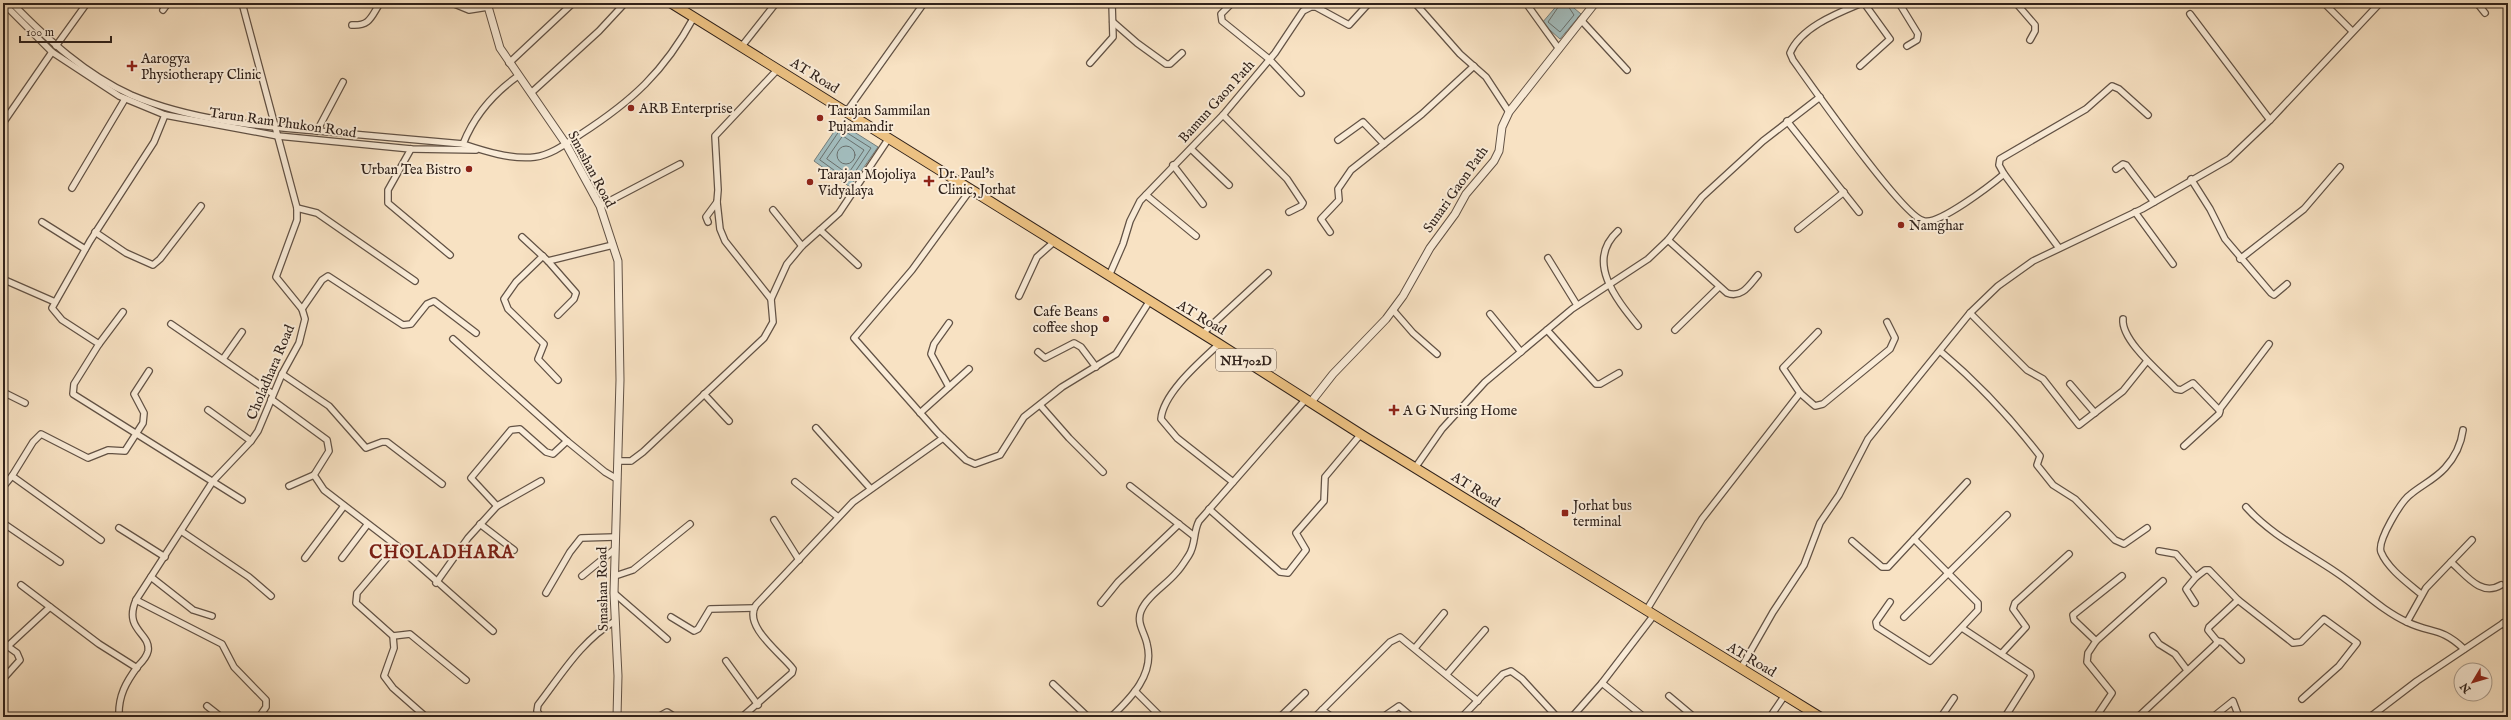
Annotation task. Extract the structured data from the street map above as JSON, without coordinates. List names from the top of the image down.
{
  "streets": {
    "highway": ["AT Road", "NH702D"],
    "street": [
      "Bamun Gaon Path",
      "Tarun Ram Phukon Road",
      "Smashan Road",
      "Sunari Gaon Path",
      "Choladhara Road"
    ]
  },
  "crossings": [
    ["AT Road", "Bamun Gaon Path"],
    ["AT Road", "Tarun Ram Phukon Road"],
    ["AT Road", "Sunari Gaon Path"],
    ["Tarun Ram Phukon Road", "Smashan Road"],
    ["Tarun Ram Phukon Road", "Choladhara Road"]
  ],
  "districts": ["CHOLADHARA"],
  "places": {
    "health": ["Aarogya Physiotherapy Clinic", "Dr. Paul's Clinic, Jorhat", "A G Nursing Home"],
    "other": [
      "ARB Enterprise",
      "Tarajan Sammilan Pujamandir",
      "Urban Tea Bistro",
      "Tarajan Mojoliya Vidyalaya",
      "Namghar",
      "Cafe Beans coffee shop"
    ],
    "transit": ["Jorhat bus terminal"]
  },
  "scale_bar": "100 m",
  "north": "bottom left"
}
